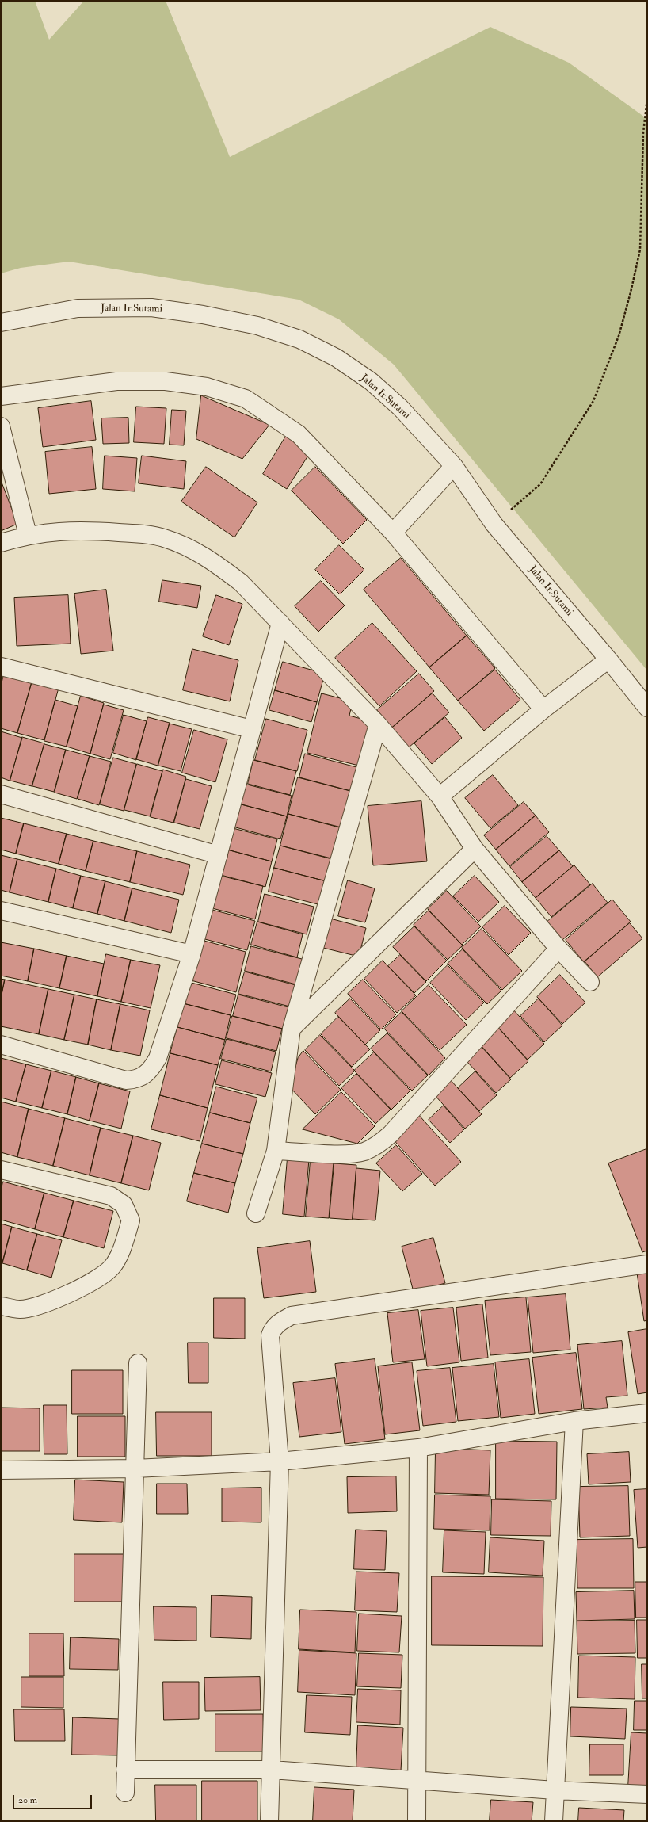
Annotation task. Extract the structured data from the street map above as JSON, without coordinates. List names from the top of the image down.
{
  "streets": {
    "street": ["Jalan Ir.Sutami"]
  },
  "scale_bar": "20 m"
}
